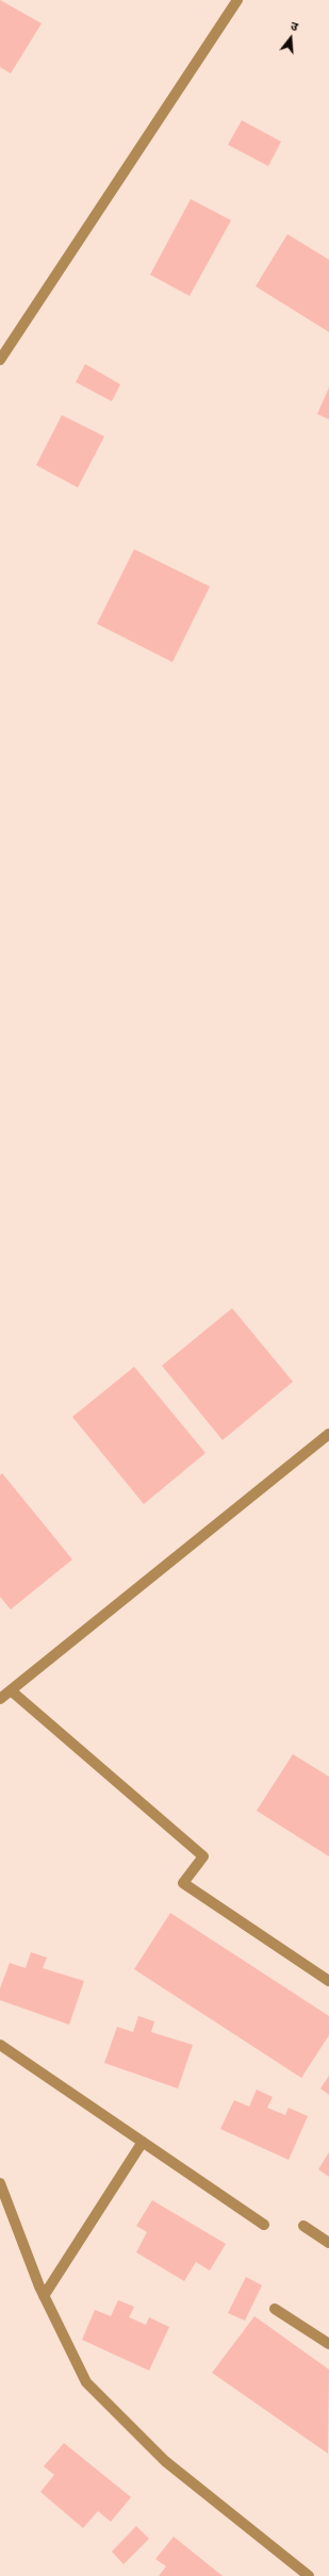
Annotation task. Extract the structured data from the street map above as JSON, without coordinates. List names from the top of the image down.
{
  "north": "top"
}
